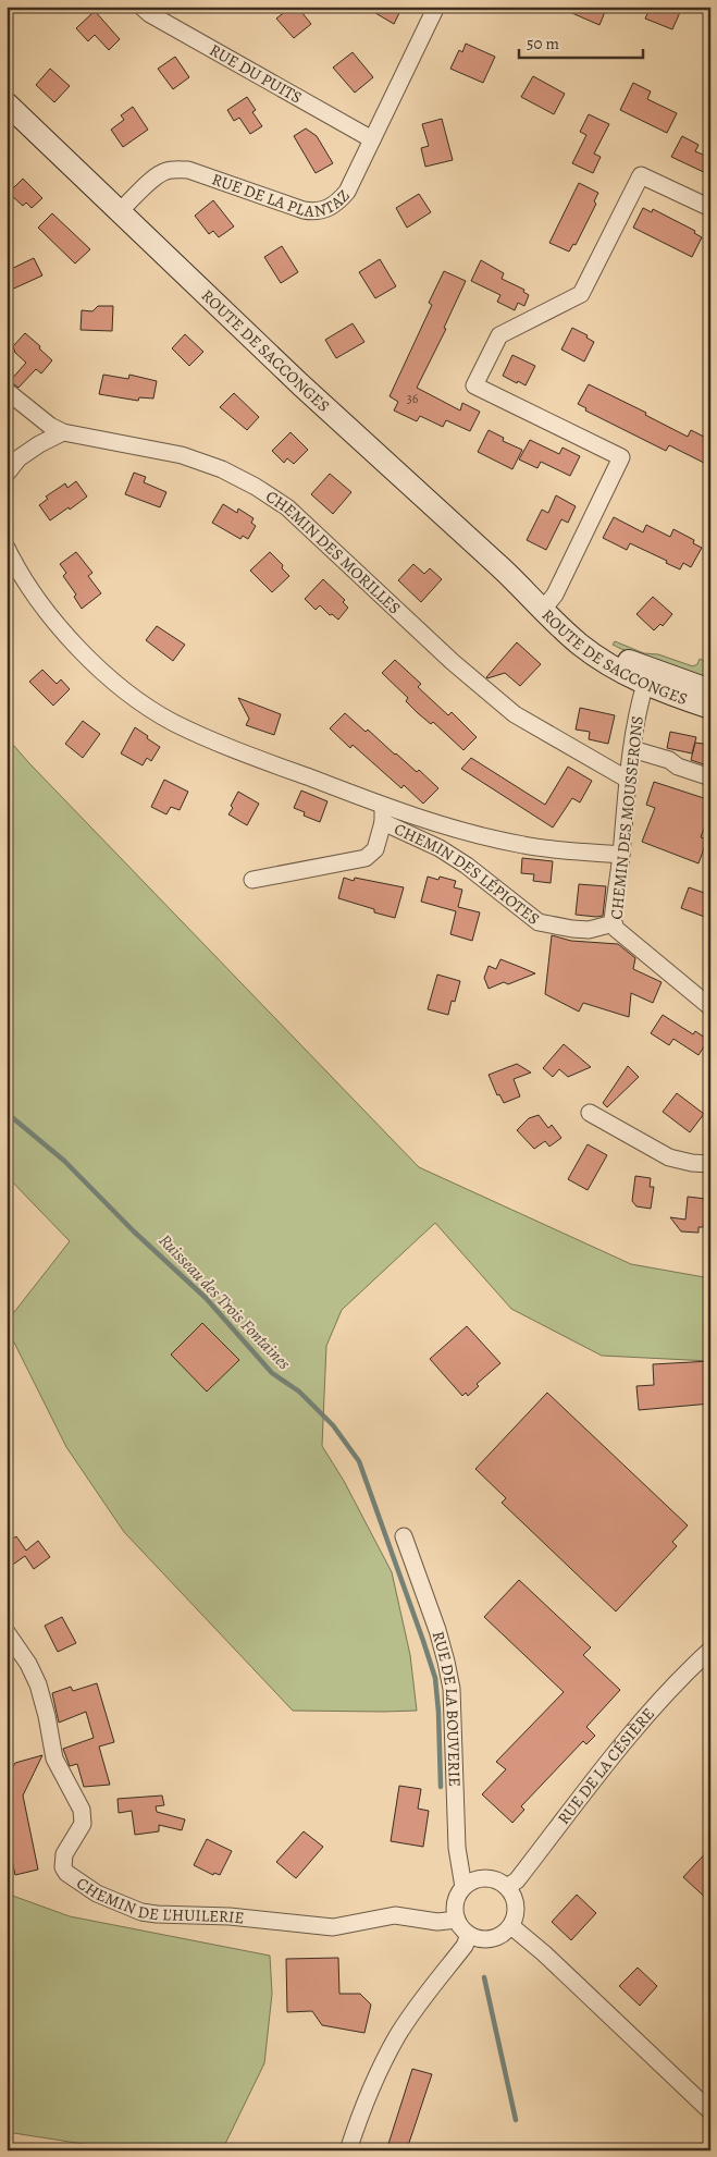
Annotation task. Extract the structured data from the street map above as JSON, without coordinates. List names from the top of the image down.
{
  "streets": {
    "street": [
      "RUE DU PUITS",
      "RUE DE LA PLANTAZ",
      "ROUTE DE SACCONGES",
      "CHEMIN DES MORILLES",
      "CHEMIN DES MOUSSERONS",
      "CHEMIN DES LÉPIOTES",
      "RUE DE LA BOUVERIE",
      "RUE DE LA CÉSIÈRE",
      "CHEMIN DE L'HUILERIE"
    ]
  },
  "crossings": [
    ["RUE DU PUITS", "RUE DE LA PLANTAZ"],
    ["RUE DE LA PLANTAZ", "ROUTE DE SACCONGES"],
    ["ROUTE DE SACCONGES", "CHEMIN DES MOUSSERONS"],
    ["CHEMIN DES MORILLES", "CHEMIN DES MOUSSERONS"],
    ["CHEMIN DES MOUSSERONS", "CHEMIN DES LÉPIOTES"],
    ["RUE DE LA BOUVERIE", "RUE DE LA CÉSIÈRE"],
    ["RUE DE LA BOUVERIE", "CHEMIN DE L'HUILERIE"],
    ["RUE DE LA CÉSIÈRE", "CHEMIN DE L'HUILERIE"]
  ],
  "water": ["Ruisseau des Trois Fontaines"],
  "house_numbers": ["36"],
  "scale_bar": "50 m"
}
